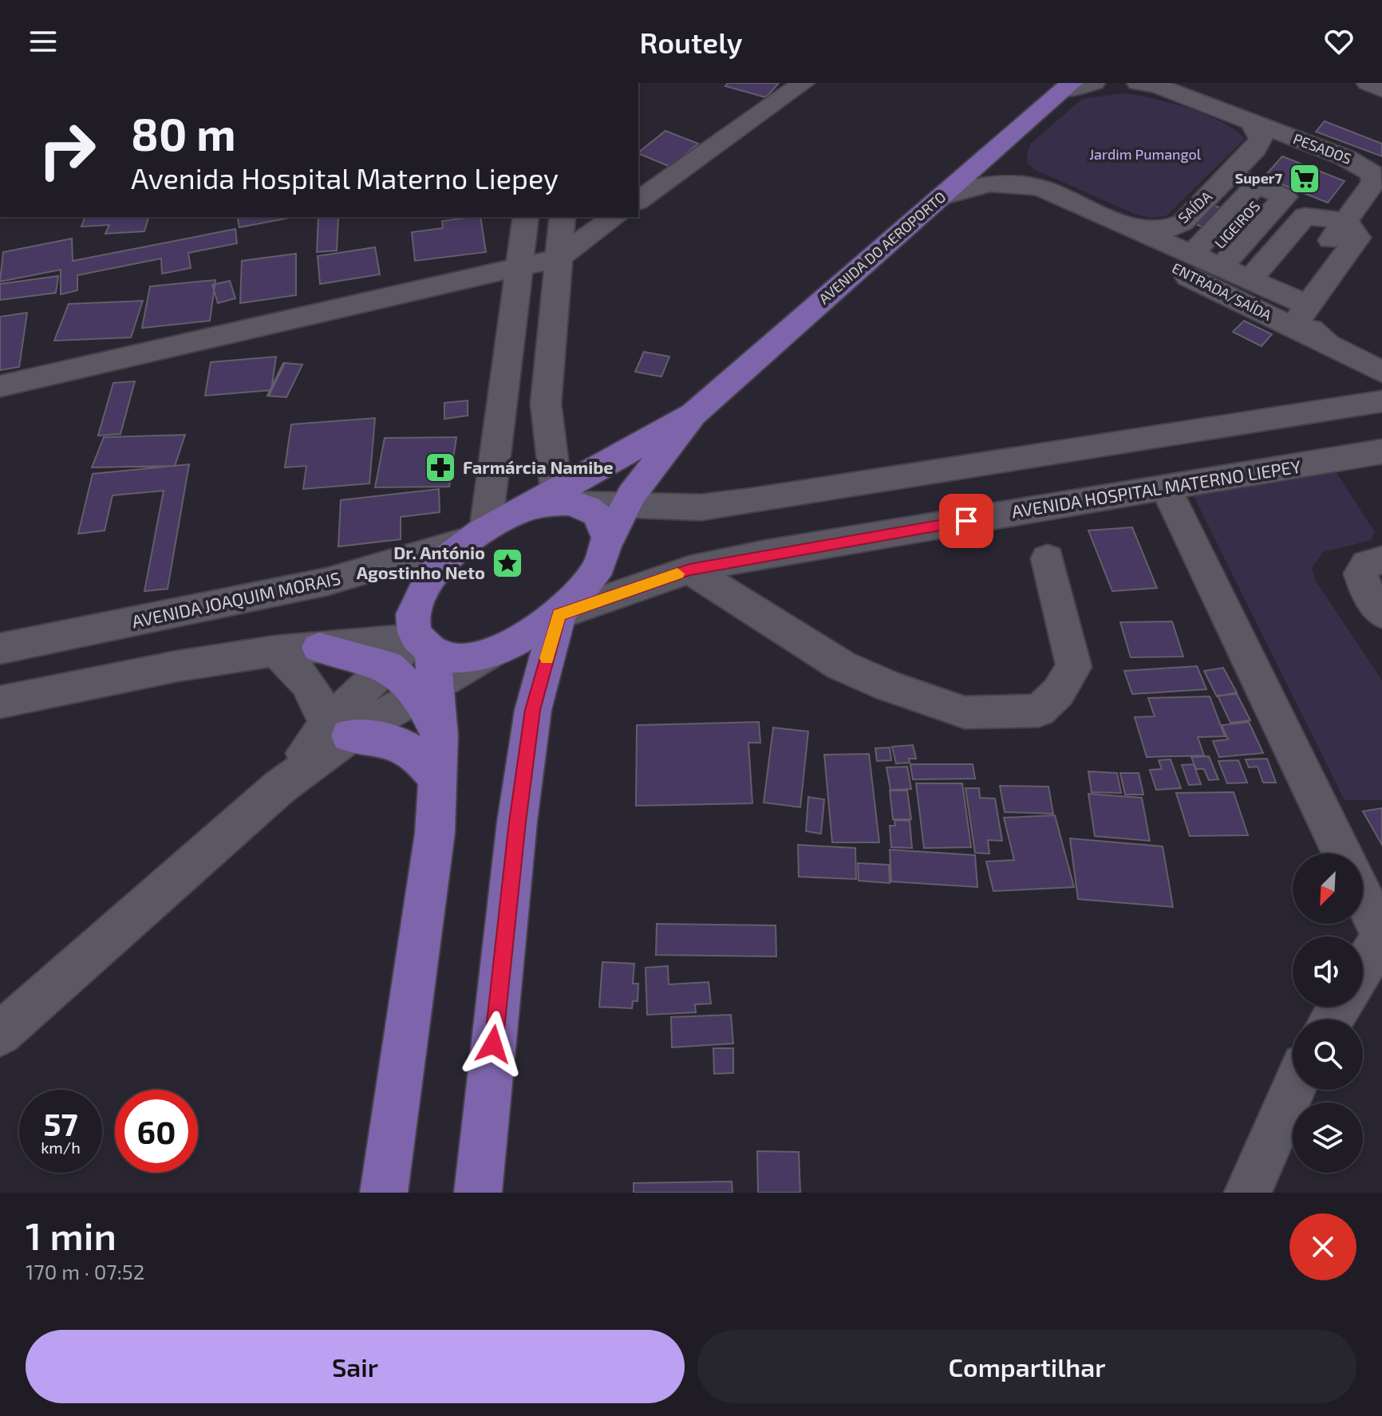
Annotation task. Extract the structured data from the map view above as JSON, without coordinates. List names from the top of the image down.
{
  "streets": {
    "main road": ["AVENIDA DO AEROPORTO"],
    "street": [
      "PESADOS",
      "SAÍDA",
      "LIGEIROS",
      "ENTRADA/SAÍDA",
      "AVENIDA HOSPITAL MATERNO LIEPEY",
      "AVENIDA JOAQUIM MORAIS"
    ]
  },
  "crossings": [
    ["PESADOS", "SAÍDA"],
    ["SAÍDA", "LIGEIROS"],
    ["SAÍDA", "ENTRADA/SAÍDA"]
  ],
  "parks": ["Jardim Pumangol"],
  "places": {
    "supermarket": ["Super7"],
    "pharmacy": ["Farmárcia Namibe"],
    "place": ["Dr. António Agostinho Neto"]
  },
  "north": "bottom left",
  "page": {
    "header": "Routely",
    "turn": ["80 m", "Avenida Hospital Materno Liepey"],
    "speed": "57 km/h",
    "limit": "60",
    "heading": ["1 min", "170 m · 07:52"],
    "buttons": ["Sair", "Compartilhar"]
  }
}
